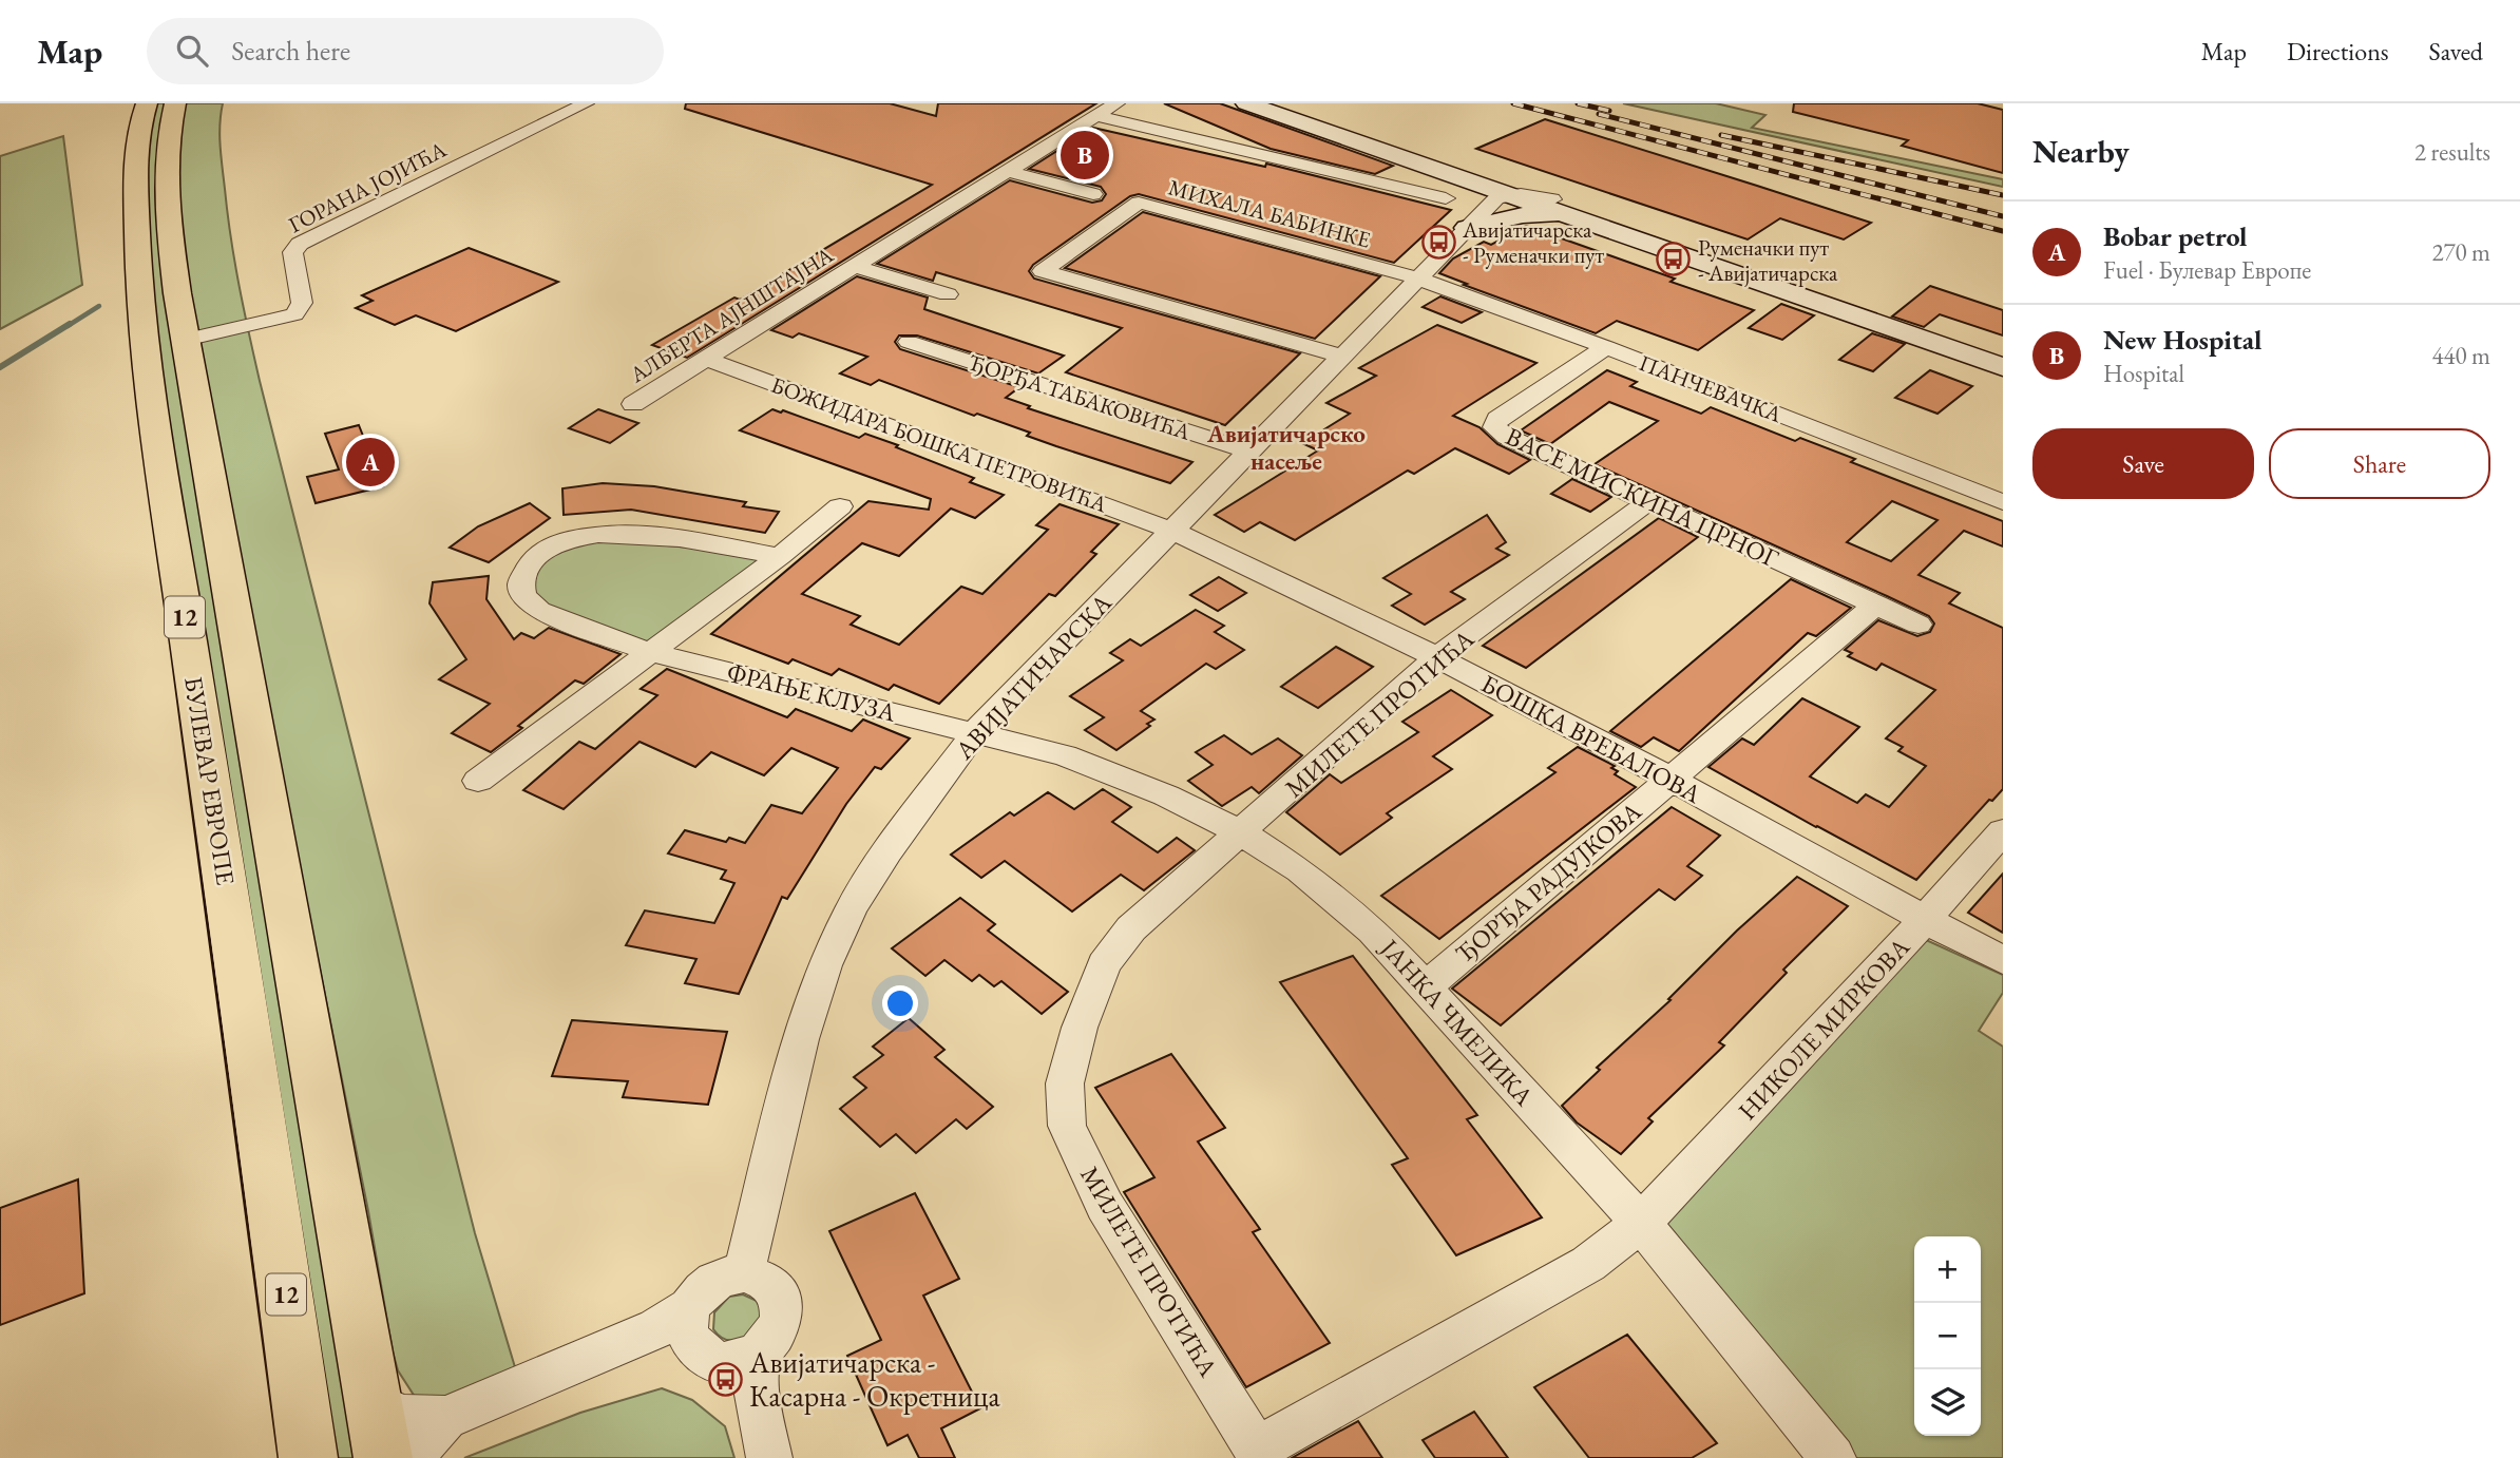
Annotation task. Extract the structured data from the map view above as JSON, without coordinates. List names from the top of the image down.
{
  "streets": {
    "main road": ["12", "БУЛЕВАР ЕВРОПЕ"],
    "street": [
      "ГОРАНА ЈОЈИЋА",
      "МИХАЛА БАБИНКЕ",
      "АЛБЕРТА АЈНШТАЈНА",
      "ПАНЧЕВАЧКА",
      "ЂОРЂА ТАБАКОВИЋА",
      "БОЖИДАРА БОШКА ПЕТРОВИЋА",
      "ВАСЕ МИСКИНА ЦРНОГ",
      "АВИЈАТИЧАРСКА",
      "ФРАЊЕ КЛУЗА",
      "МИЛЕТЕ ПРОТИЋА",
      "БОШКА ВРЕБАЛОВА",
      "ЂОРЂА РАДУЈКОВА",
      "ЈАНКА ЧМЕЛИКА",
      "НИКОЛЕ МИРКОВА"
    ]
  },
  "crossings": [
    ["ГОРАНА ЈОЈИЋА", "БУЛЕВАР ЕВРОПЕ"],
    ["МИХАЛА БАБИНКЕ", "ПАНЧЕВАЧКА"],
    ["МИХАЛА БАБИНКЕ", "АВИЈАТИЧАРСКА"],
    ["АЛБЕРТА АЈНШТАЈНА", "БОЖИДАРА БОШКА ПЕТРОВИЋА"],
    ["ПАНЧЕВАЧКА", "ВАСЕ МИСКИНА ЦРНОГ"],
    ["ПАНЧЕВАЧКА", "АВИЈАТИЧАРСКА"],
    ["ЂОРЂА ТАБАКОВИЋА", "АВИЈАТИЧАРСКА"],
    ["БОЖИДАРА БОШКА ПЕТРОВИЋА", "АВИЈАТИЧАРСКА"],
    ["БОЖИДАРА БОШКА ПЕТРОВИЋА", "БОШКА ВРЕБАЛОВА"],
    ["ВАСЕ МИСКИНА ЦРНОГ", "МИЛЕТЕ ПРОТИЋА"],
    ["ВАСЕ МИСКИНА ЦРНОГ", "ЂОРЂА РАДУЈКОВА"],
    ["АВИЈАТИЧАРСКА", "ФРАЊЕ КЛУЗА"],
    ["АВИЈАТИЧАРСКА", "БОШКА ВРЕБАЛОВА"],
    ["АВИЈАТИЧАРСКА", "ЈАНКА ЧМЕЛИКА"],
    ["ФРАЊЕ КЛУЗА", "ЈАНКА ЧМЕЛИКА"],
    ["МИЛЕТЕ ПРОТИЋА", "БОШКА ВРЕБАЛОВА"],
    ["МИЛЕТЕ ПРОТИЋА", "ЈАНКА ЧМЕЛИКА"],
    ["МИЛЕТЕ ПРОТИЋА", "НИКОЛЕ МИРКОВА"],
    ["БОШКА ВРЕБАЛОВА", "ЂОРЂА РАДУЈКОВА"],
    ["БОШКА ВРЕБАЛОВА", "НИКОЛЕ МИРКОВА"],
    ["ЂОРЂА РАДУЈКОВА", "ЈАНКА ЧМЕЛИКА"],
    ["ЈАНКА ЧМЕЛИКА", "НИКОЛЕ МИРКОВА"]
  ],
  "districts": ["Авијатичарско насеље"],
  "places": {
    "bus stop": ["Авијатичарска - Руменачки пут", "Руменачки пут - Авијатичарска", "Авијатичарска - Касарна - Окретница"]
  },
  "page": {
    "header": "Map",
    "search": "Search here",
    "nav": ["Map", "Directions", "Saved"],
    "heading": ["Nearby", "2 results"],
    "pins": ["B", "A"],
    "list": [
      {
        "mark": "A",
        "name": "Bobar petrol",
        "note": "Fuel · Булевар Европе",
        "value": "270 m"
      },
      {
        "mark": "B",
        "name": "New Hospital",
        "note": "Hospital",
        "value": "440 m"
      }
    ],
    "buttons": ["Save", "Share"],
    "map_buttons": ["+", "−"]
  }
}
